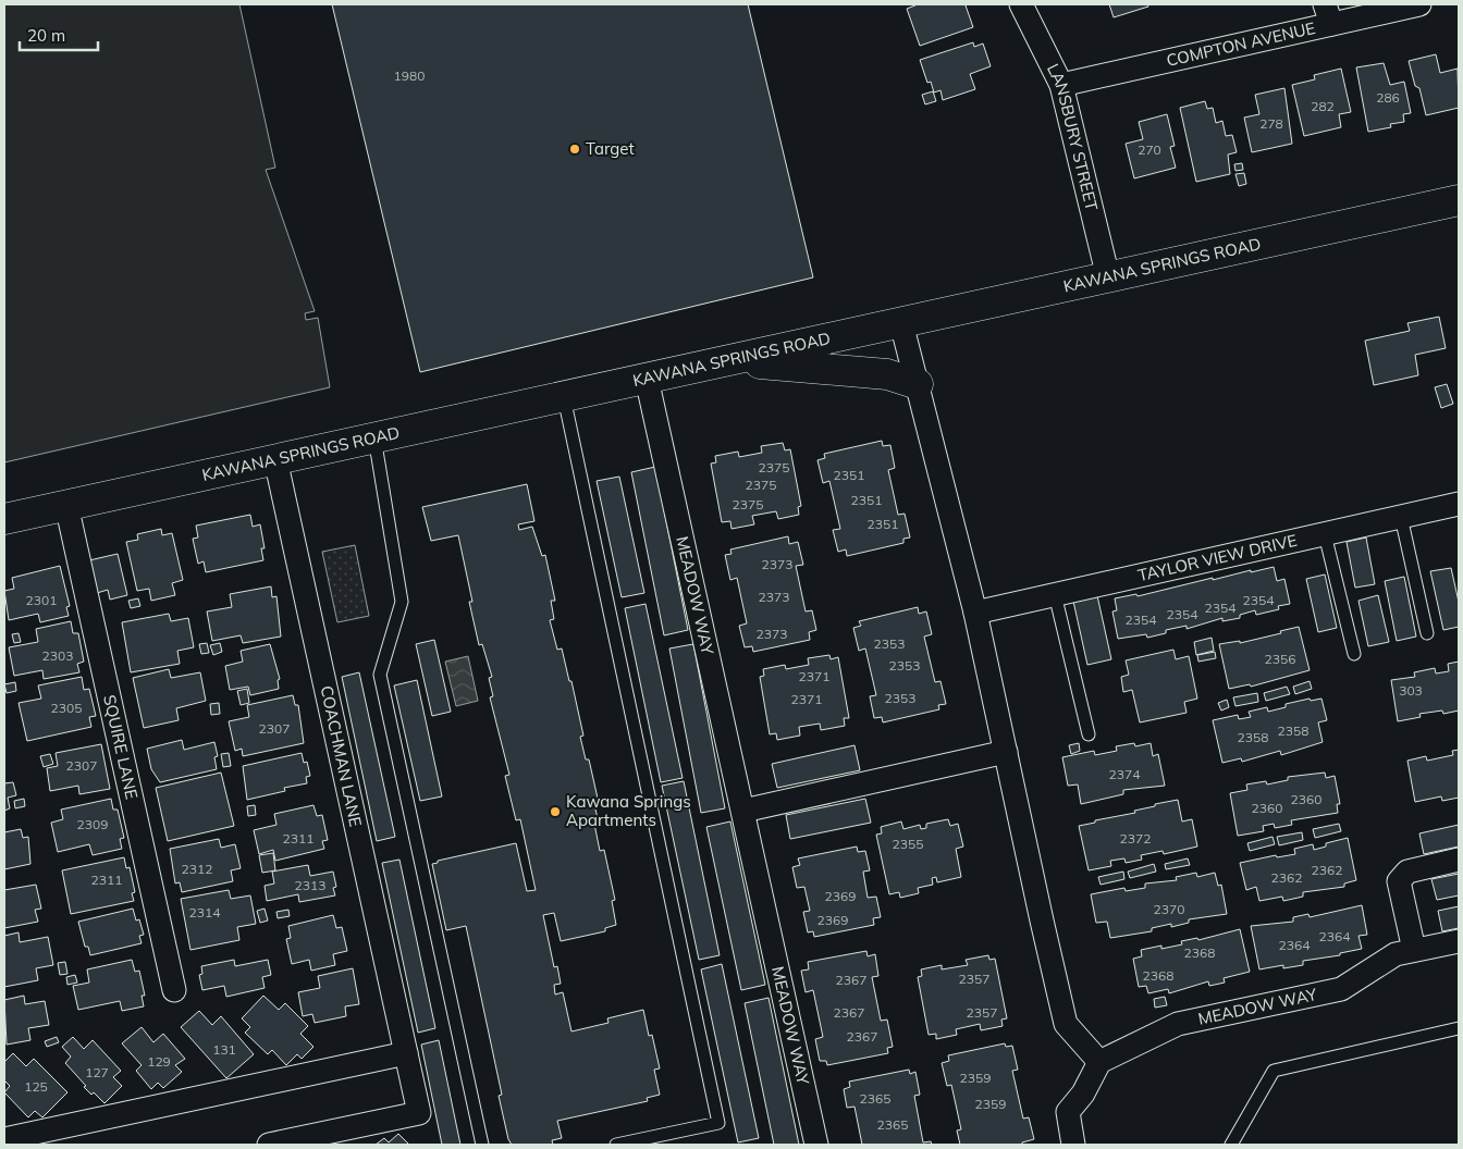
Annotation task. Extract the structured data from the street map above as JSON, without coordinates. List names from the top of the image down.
{
  "streets": {
    "street": [
      "COMPTON AVENUE",
      "LANSBURY STREET",
      "KAWANA SPRINGS ROAD",
      "TAYLOR VIEW DRIVE",
      "MEADOW WAY",
      "SQUIRE LANE",
      "COACHMAN LANE"
    ]
  },
  "crossings": [
    ["COMPTON AVENUE", "LANSBURY STREET"],
    ["LANSBURY STREET", "KAWANA SPRINGS ROAD"],
    ["KAWANA SPRINGS ROAD", "MEADOW WAY"],
    ["KAWANA SPRINGS ROAD", "SQUIRE LANE"],
    ["KAWANA SPRINGS ROAD", "COACHMAN LANE"]
  ],
  "places": ["Target", "Kawana Springs Apartments"],
  "house_numbers": [
    "1980",
    "286",
    "282",
    "278",
    "270",
    "2375",
    "2351",
    "2375",
    "2351",
    "2375",
    "2351",
    "2373",
    "2373",
    "2301",
    "2354",
    "2354",
    "2354",
    "2354",
    "2373",
    "2353",
    "2303",
    "2356",
    "2353",
    "2371",
    "303",
    "2353",
    "2371",
    "2305",
    "2307",
    "2358",
    "2358",
    "2307",
    "2374",
    "2360",
    "2360",
    "2309",
    "2311",
    "2372",
    "2355",
    "2312",
    "2362",
    "2362",
    "2311",
    "2313",
    "2369",
    "2370",
    "2314",
    "2369",
    "2364",
    "2364",
    "2368",
    "2368",
    "2357",
    "2367",
    "2367",
    "2357",
    "2367",
    "131",
    "129",
    "127",
    "2359",
    "125",
    "2365",
    "2359",
    "2365"
  ],
  "scale_bar": "20 m"
}
